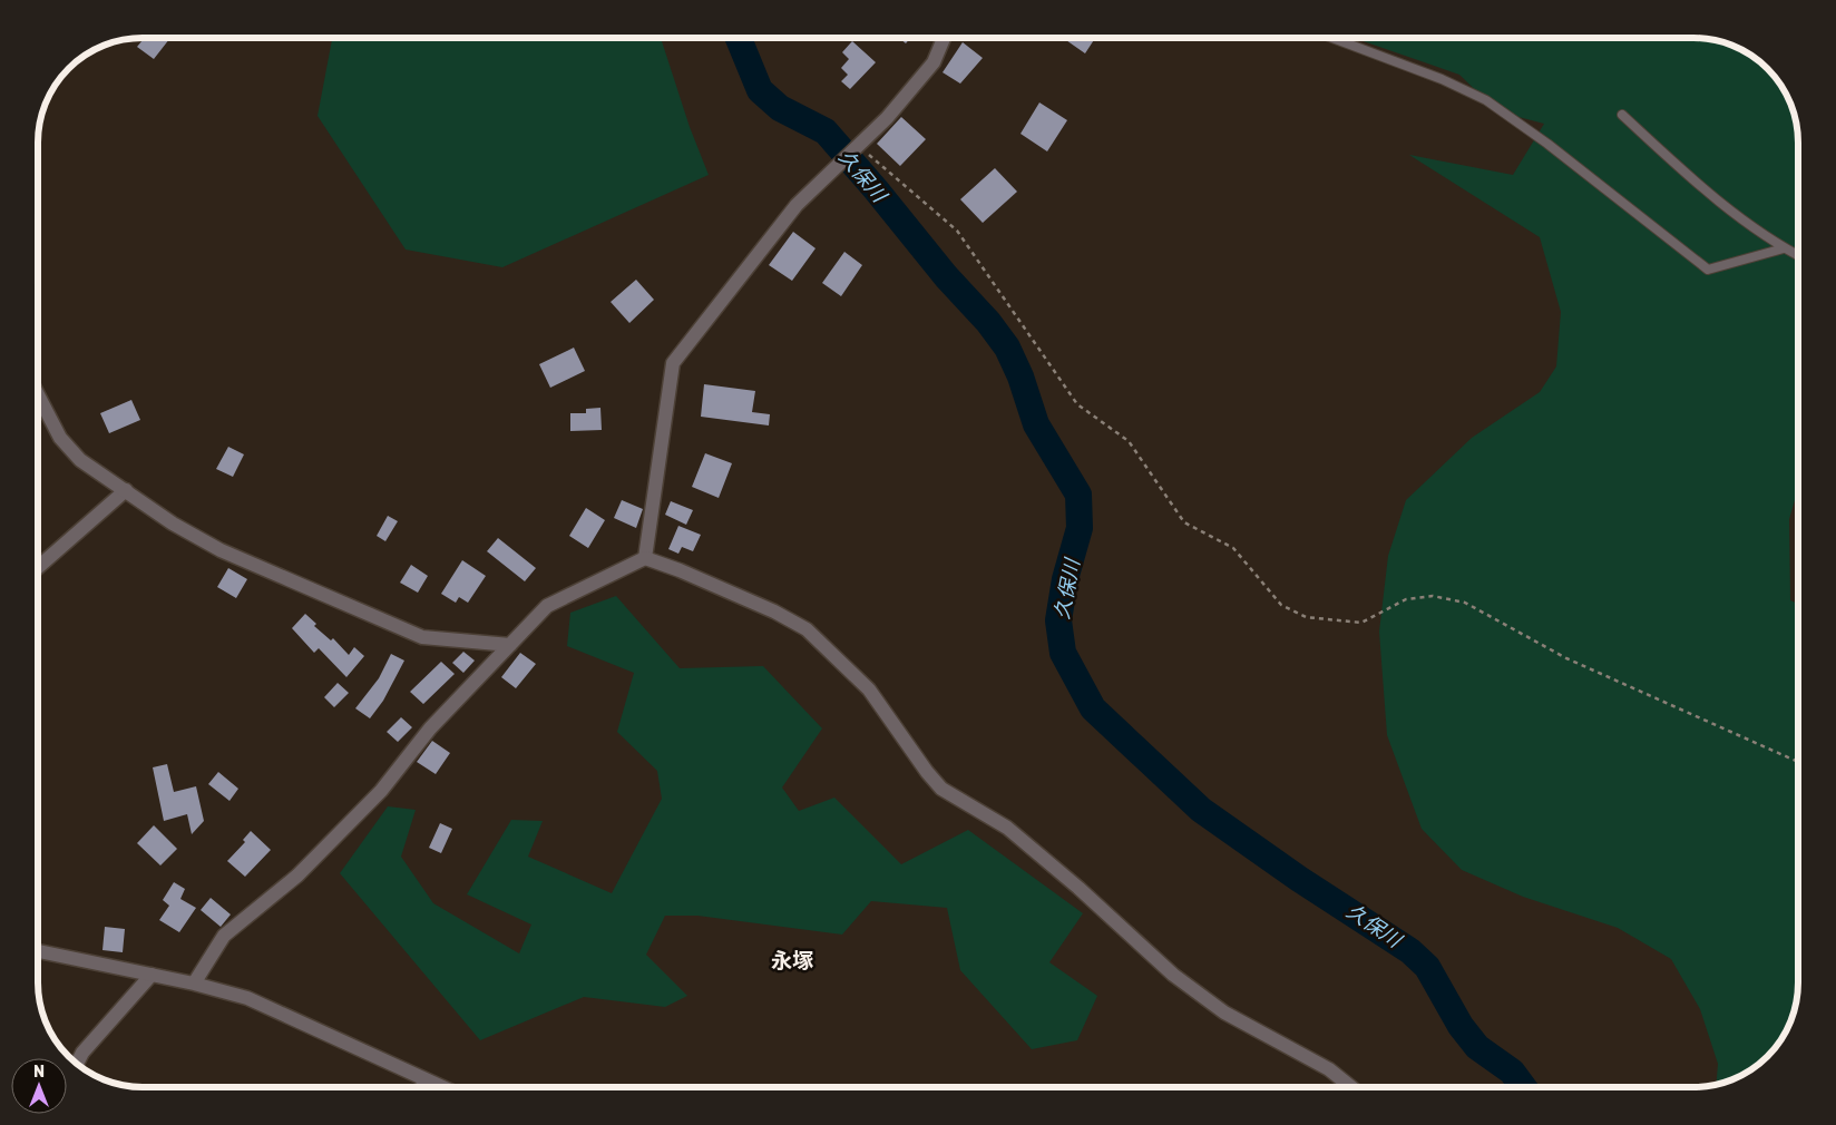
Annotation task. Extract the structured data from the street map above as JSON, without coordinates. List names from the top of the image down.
{
  "districts": ["永塚"],
  "water": ["久保川"],
  "north": "top"
}
